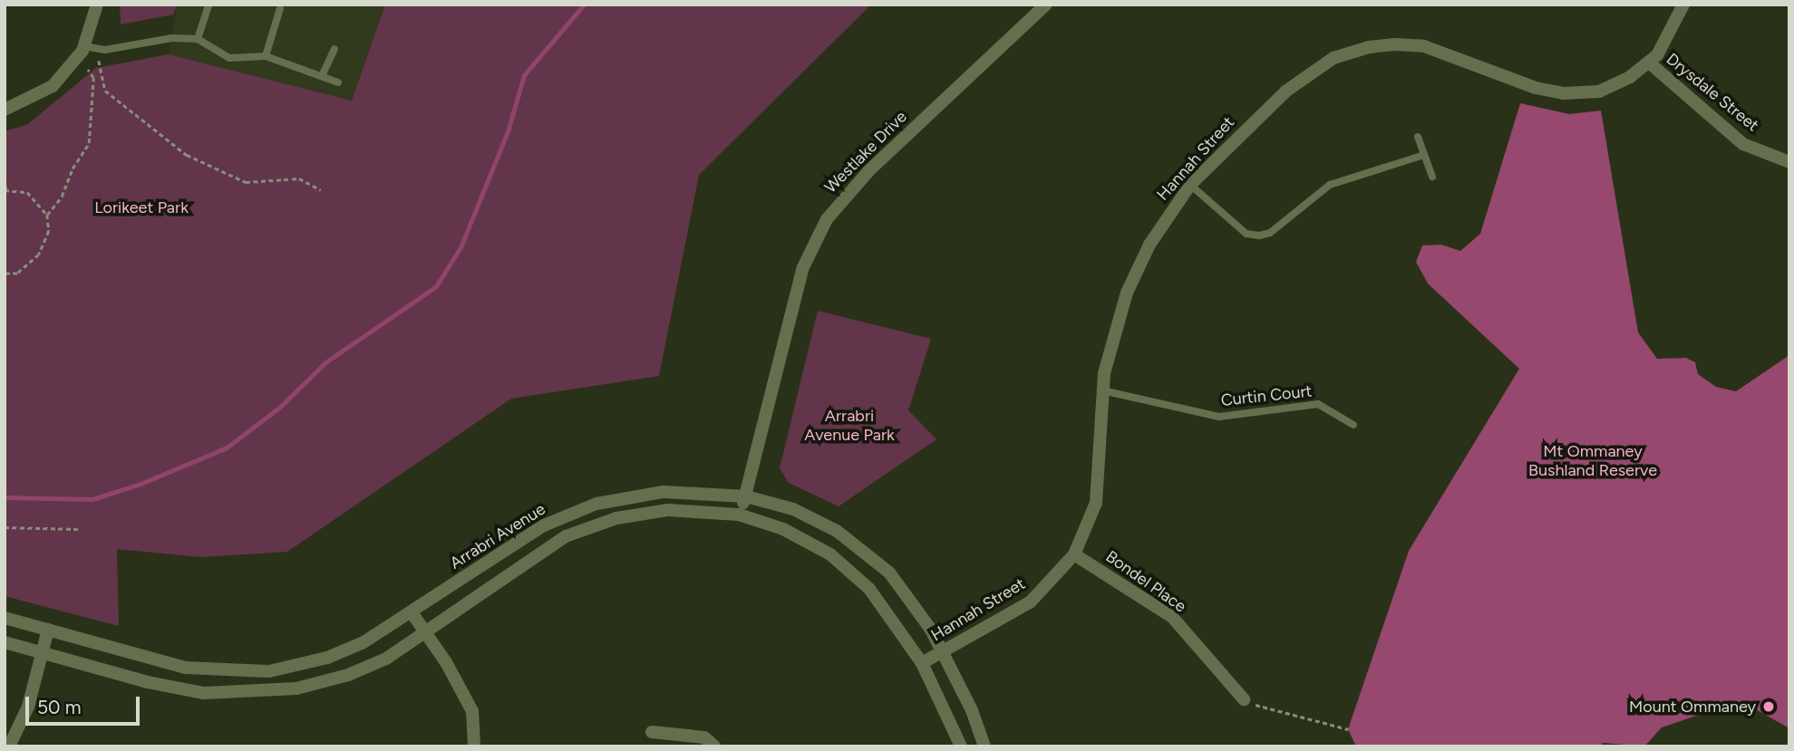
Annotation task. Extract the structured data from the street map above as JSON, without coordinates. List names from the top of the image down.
{
  "streets": {
    "street": [
      "Drysdale Street",
      "Westlake Drive",
      "Hannah Street",
      "Arrabri Avenue",
      "Bondel Place"
    ],
    "lane": ["Curtin Court"]
  },
  "crossings": [
    ["Drysdale Street", "Hannah Street"],
    ["Westlake Drive", "Arrabri Avenue"],
    ["Hannah Street", "Curtin Court"],
    ["Hannah Street", "Arrabri Avenue"],
    ["Hannah Street", "Bondel Place"]
  ],
  "parks": ["Lorikeet Park", "Arrabri Avenue Park", "Mt Ommaney Bushland Reserve"],
  "places": ["Mount Ommaney"],
  "scale_bar": "50 m"
}
